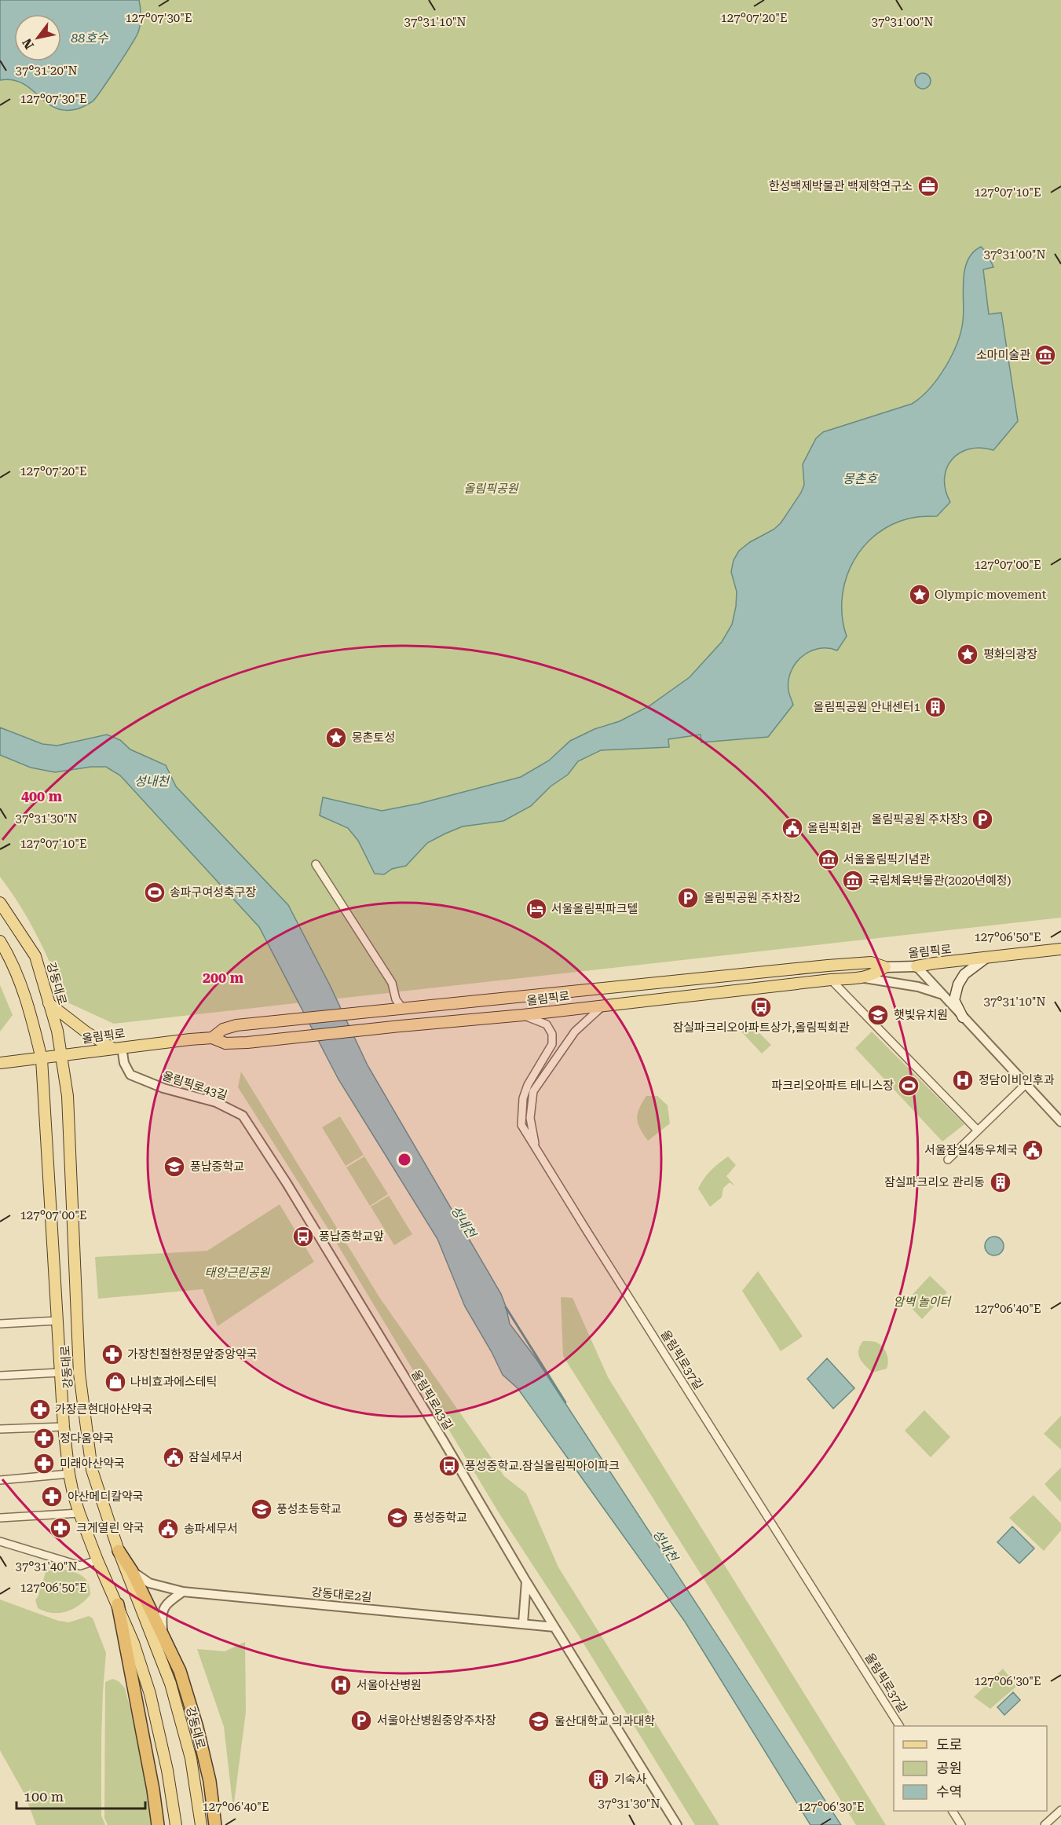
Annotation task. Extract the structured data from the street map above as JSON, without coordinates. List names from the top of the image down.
{
  "streets": {
    "main road": ["올림픽로", "강동대로"],
    "street": ["올림픽로43길", "올림픽로37길", "강동대로2길"]
  },
  "crossings": [
    ["올림픽로", "강동대로"],
    ["올림픽로", "올림픽로43길"],
    ["올림픽로", "올림픽로37길"],
    ["올림픽로43길", "강동대로2길"]
  ],
  "water": ["88호수", "몽촌호", "성내천"],
  "parks": ["올림픽공원", "태양근린공원", "암벽 놀이터"],
  "places": {
    "office": ["한성백제박물관 백제학연구소"],
    "museum": ["소마미술관", "서울올림픽기념관", "국립체육박물관(2020년예정)"],
    "place": ["Olympic movement", "평화의광장", "몽촌토성"],
    "building": ["올림픽공원 안내센터1", "잠실파크리오 관리동", "기숙사"],
    "parking": ["올림픽공원 주차장3", "올림픽공원 주차장2", "서울아산병원중앙주차장"],
    "public building": [
      "올림픽회관",
      "서울잠실4동우체국",
      "잠실세무서",
      "송파세무서"
    ],
    "sports": ["송파구여성축구장", "파크리오아파트 테니스장"],
    "hotel": ["서울올림픽파크텔"],
    "bus stop": ["잠실파크리오아파트상가,올림픽회관", "풍납중학교앞", "풍성중학교.잠실올림픽아이파크"],
    "school or university": [
      "햇빛유치원",
      "풍납중학교",
      "풍성초등학교",
      "풍성중학교",
      "울산대학교 의과대학"
    ],
    "hospital": ["정담이비인후과", "서울아산병원"],
    "pharmacy": [
      "가장친절한정문앞중앙약국",
      "가장큰현대아산약국",
      "정다움약국",
      "미래아산약국",
      "아산메디칼약국",
      "크게열린 약국"
    ],
    "shop": ["나비효과에스테틱"]
  },
  "legend": ["도로", "공원", "수역"],
  "scale_bar": "100 m",
  "north": "bottom left",
  "coordinates": [
    "127°07'30\"E",
    "127°07'20\"E",
    "37°31'00\"N",
    "37°31'10\"N",
    "37°31'20\"N",
    "127°07'10\"E",
    "127°07'00\"E",
    "37°31'30\"N",
    "127°06'50\"E",
    "127°06'40\"E",
    "37°31'40\"N",
    "127°06'30\"E"
  ],
  "rings": ["400 m", "200 m"]
}
